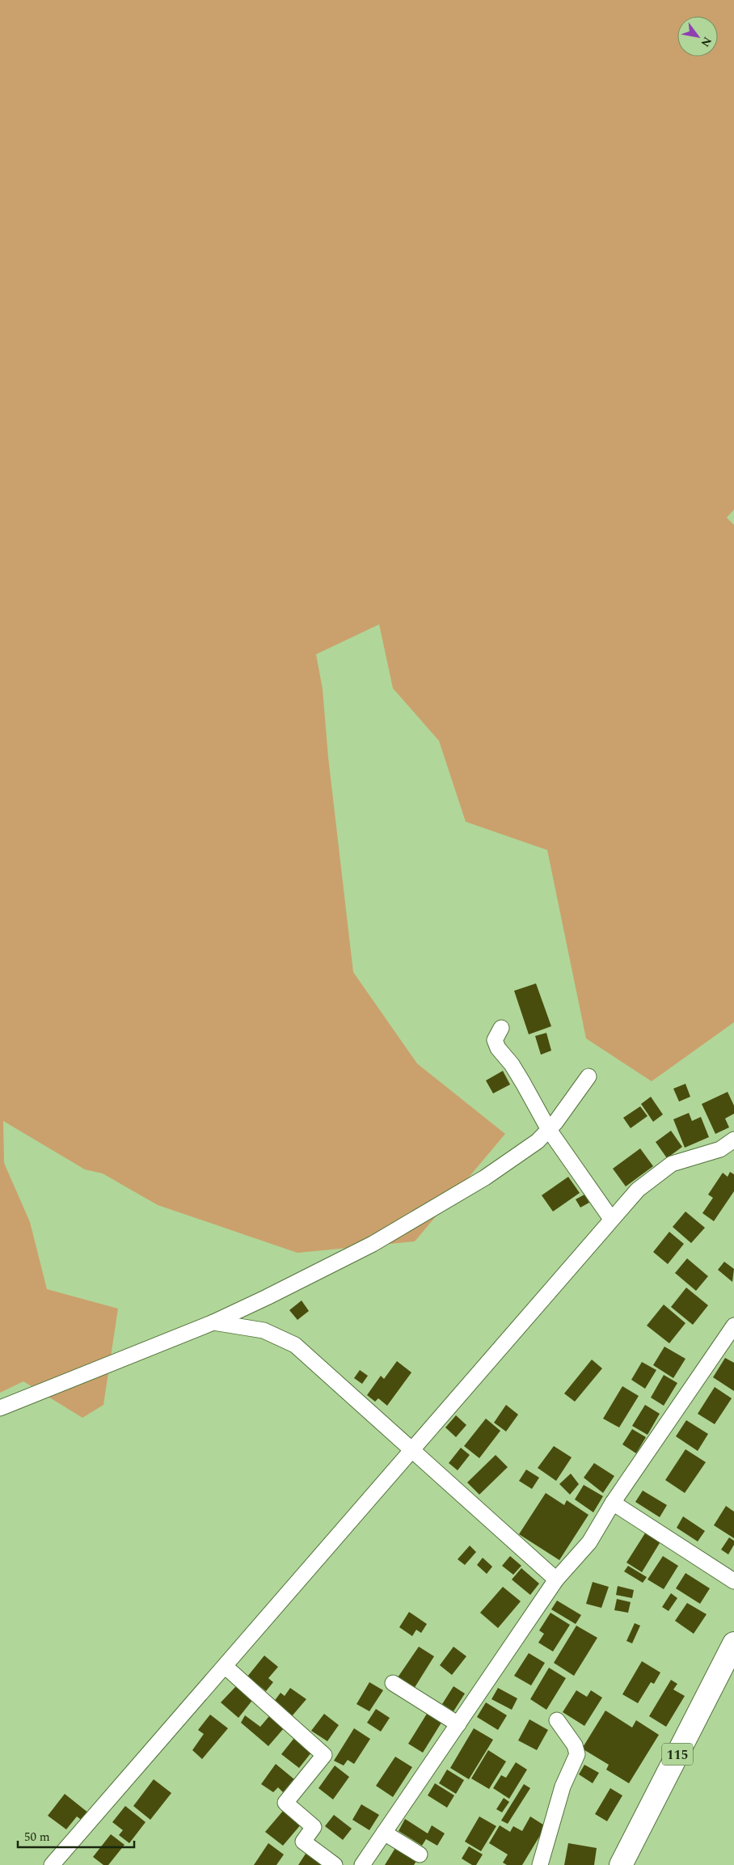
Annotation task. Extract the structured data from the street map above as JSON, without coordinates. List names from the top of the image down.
{
  "streets": {
    "highway": ["115"]
  },
  "scale_bar": "50 m",
  "north": "bottom right"
}
